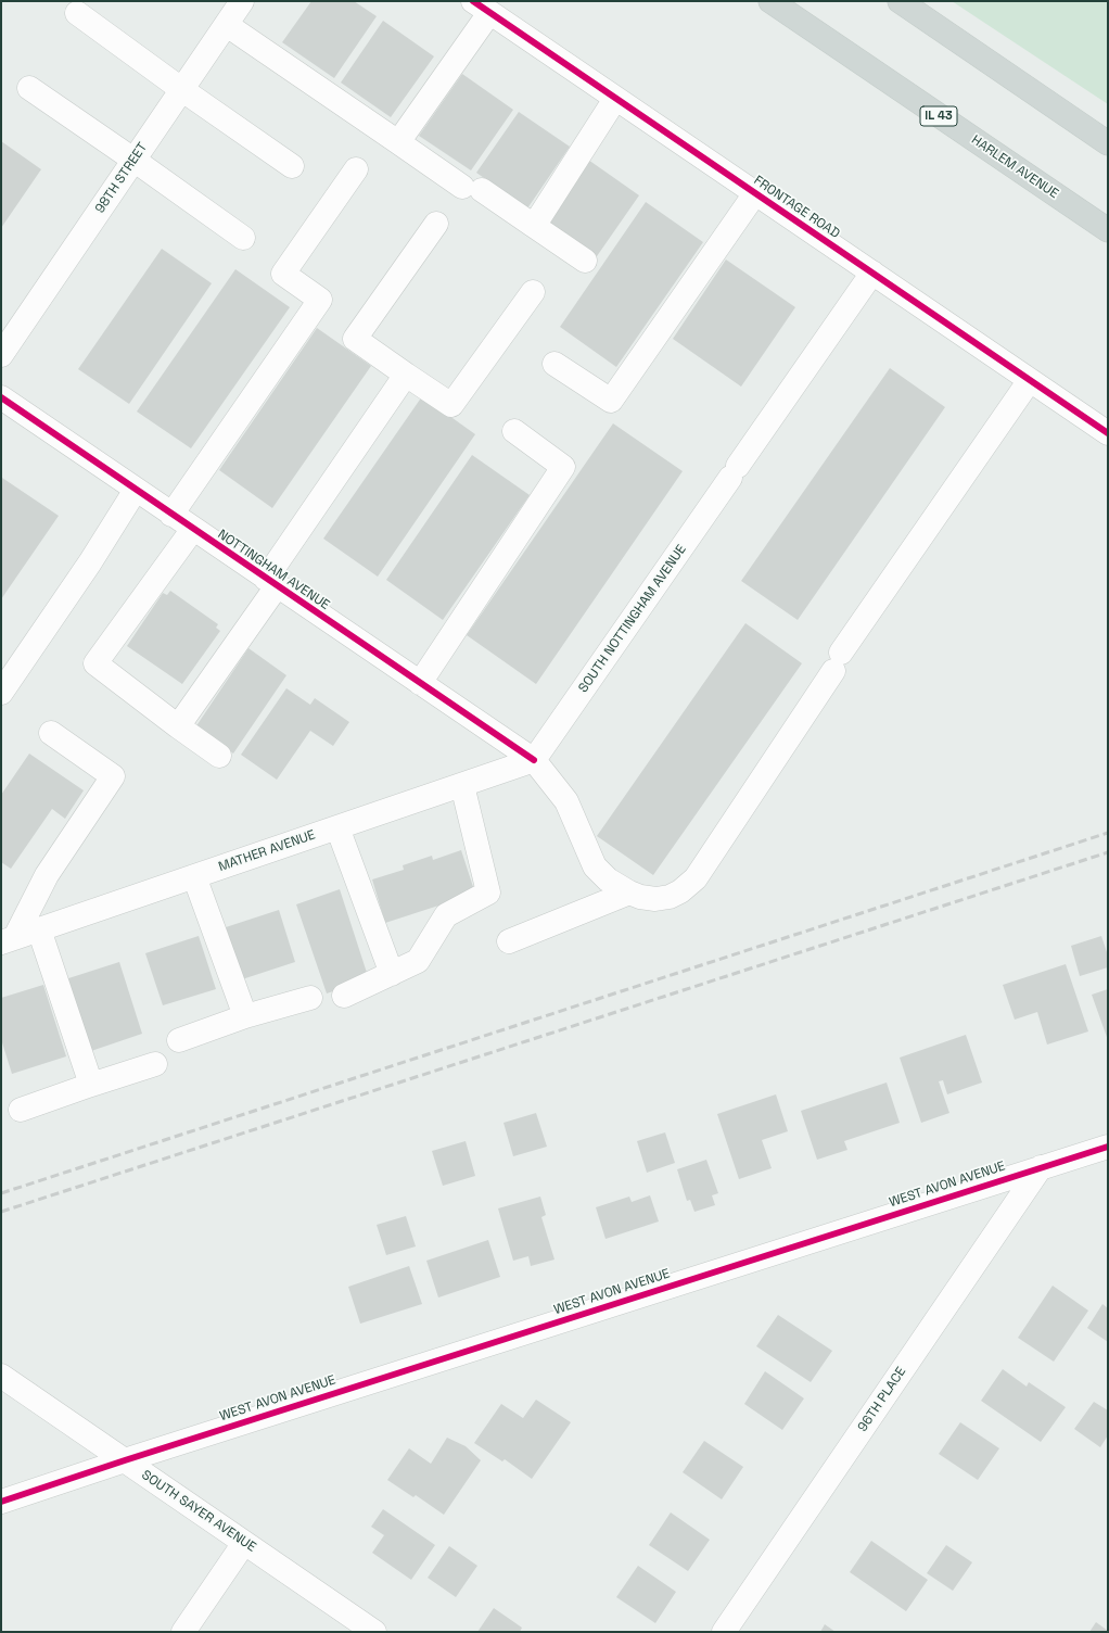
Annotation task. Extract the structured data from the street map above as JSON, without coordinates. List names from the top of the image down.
{
  "streets": {
    "main road": ["IL 43", "HARLEM AVENUE"],
    "street": [
      "98TH STREET",
      "FRONTAGE ROAD",
      "NOTTINGHAM AVENUE",
      "SOUTH NOTTINGHAM AVENUE",
      "MATHER AVENUE",
      "WEST AVON AVENUE",
      "96TH PLACE",
      "SOUTH SAYER AVENUE"
    ]
  },
  "crossings": [
    ["FRONTAGE ROAD", "NOTTINGHAM AVENUE"],
    ["FRONTAGE ROAD", "SOUTH NOTTINGHAM AVENUE"],
    ["NOTTINGHAM AVENUE", "SOUTH NOTTINGHAM AVENUE"],
    ["NOTTINGHAM AVENUE", "MATHER AVENUE"],
    ["SOUTH NOTTINGHAM AVENUE", "MATHER AVENUE"],
    ["WEST AVON AVENUE", "96TH PLACE"],
    ["WEST AVON AVENUE", "SOUTH SAYER AVENUE"]
  ]
}
